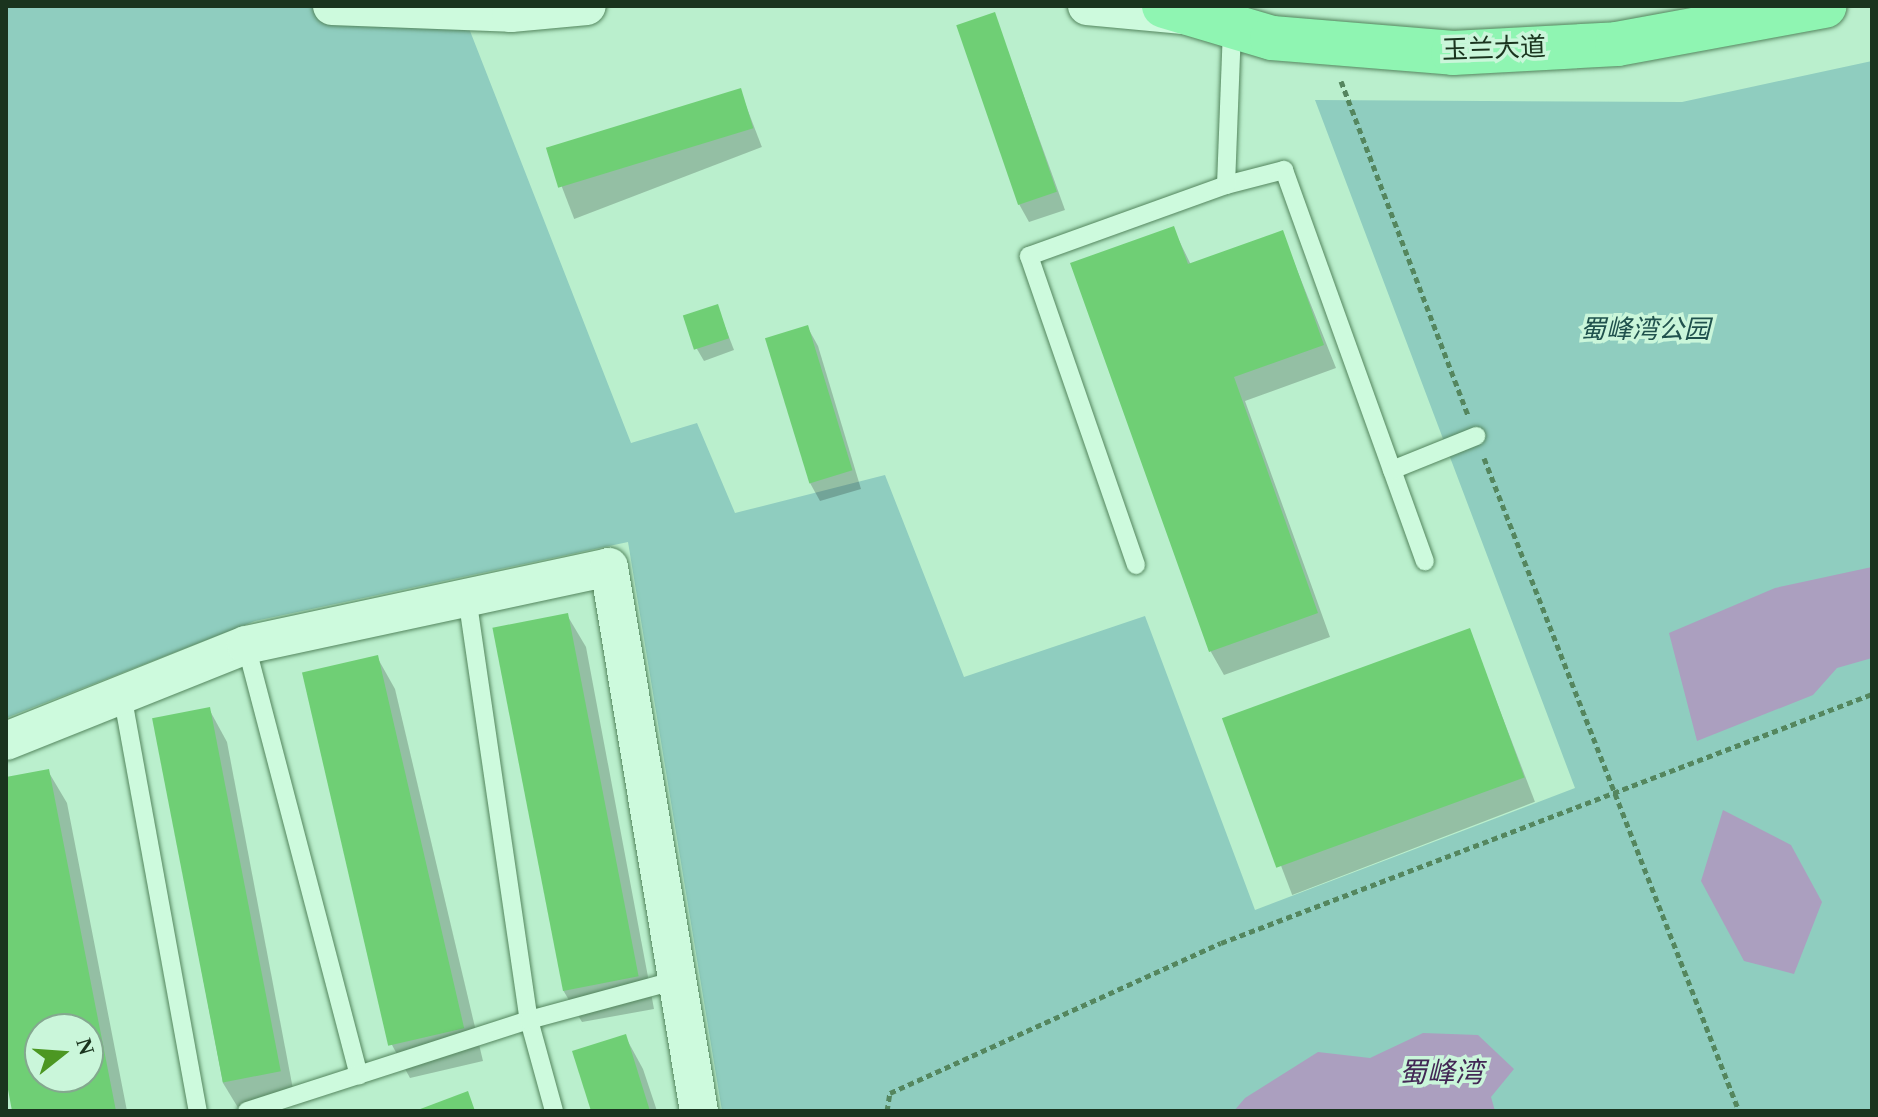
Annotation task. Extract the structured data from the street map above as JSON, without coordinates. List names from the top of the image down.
{
  "streets": {
    "main road": ["玉兰大道"]
  },
  "water": ["蜀峰湾"],
  "parks": ["蜀峰湾公园"],
  "north": "right"
}
